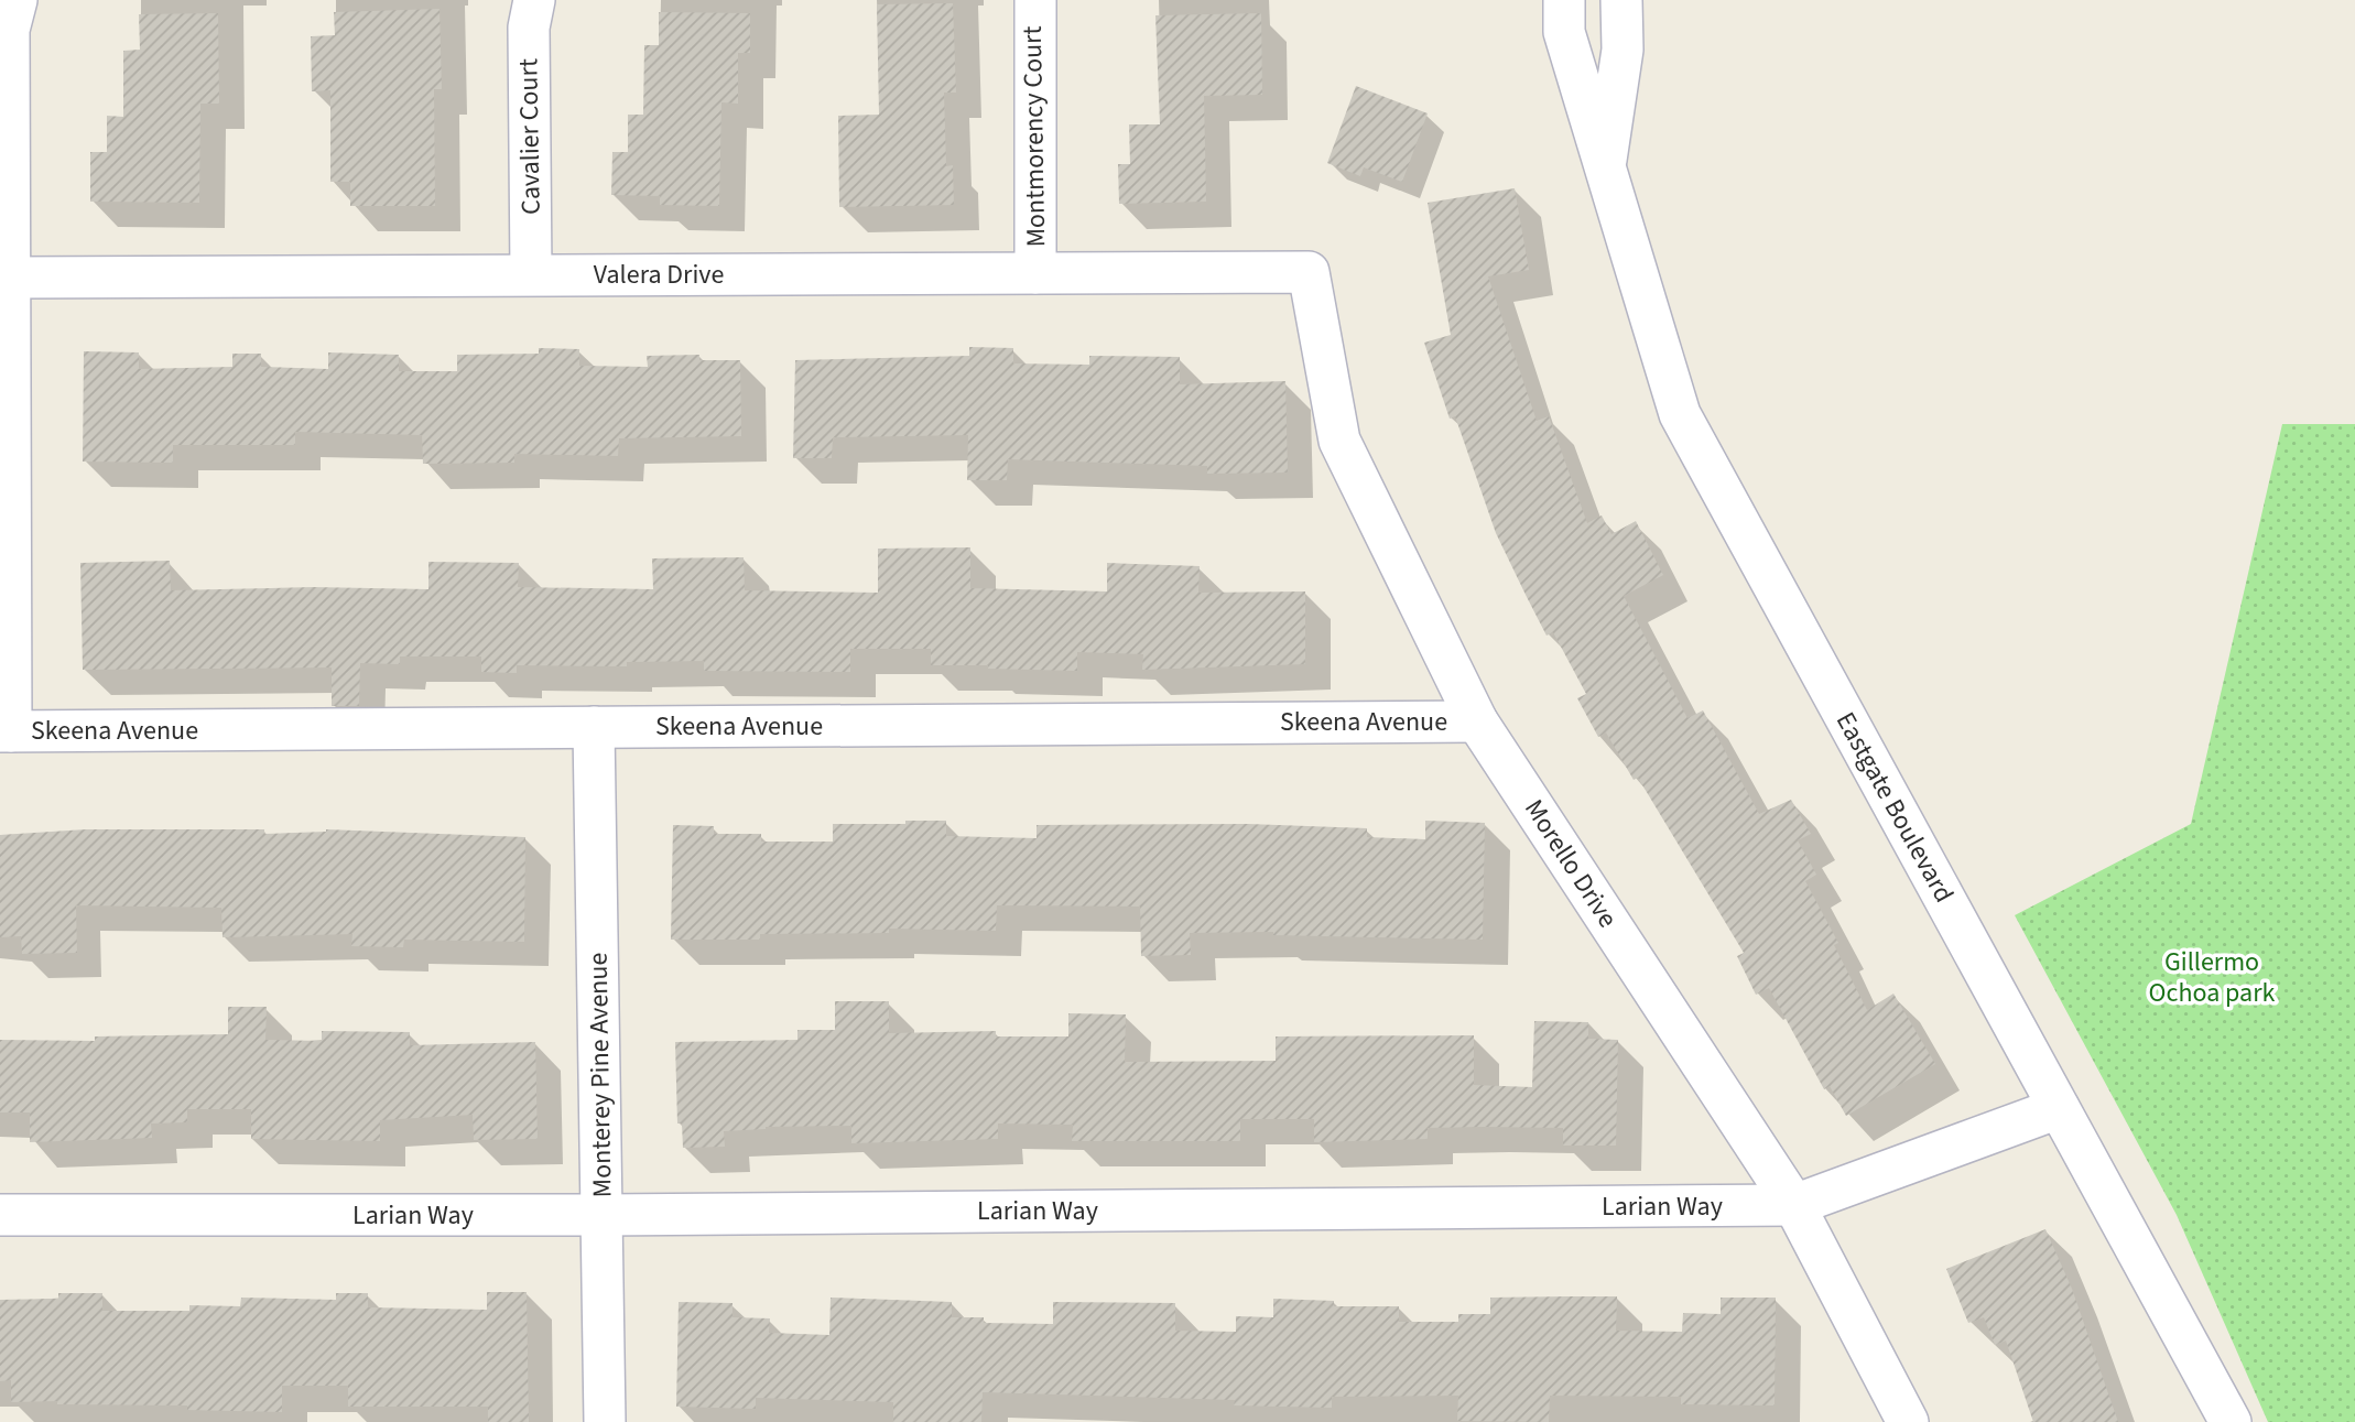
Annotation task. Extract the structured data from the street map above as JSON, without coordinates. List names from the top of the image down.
{
  "streets": {
    "street": [
      "Cavalier Court",
      "Montmorency Court",
      "Valera Drive",
      "Skeena Avenue",
      "Eastgate Boulevard",
      "Morello Drive",
      "Monterey Pine Avenue",
      "Larian Way"
    ]
  },
  "crossings": [
    ["Cavalier Court", "Valera Drive"],
    ["Montmorency Court", "Valera Drive"],
    ["Valera Drive", "Morello Drive"],
    ["Skeena Avenue", "Morello Drive"],
    ["Skeena Avenue", "Monterey Pine Avenue"],
    ["Eastgate Boulevard", "Larian Way"],
    ["Morello Drive", "Larian Way"],
    ["Monterey Pine Avenue", "Larian Way"]
  ],
  "parks": ["Gillermo Ochoa park"]
}
